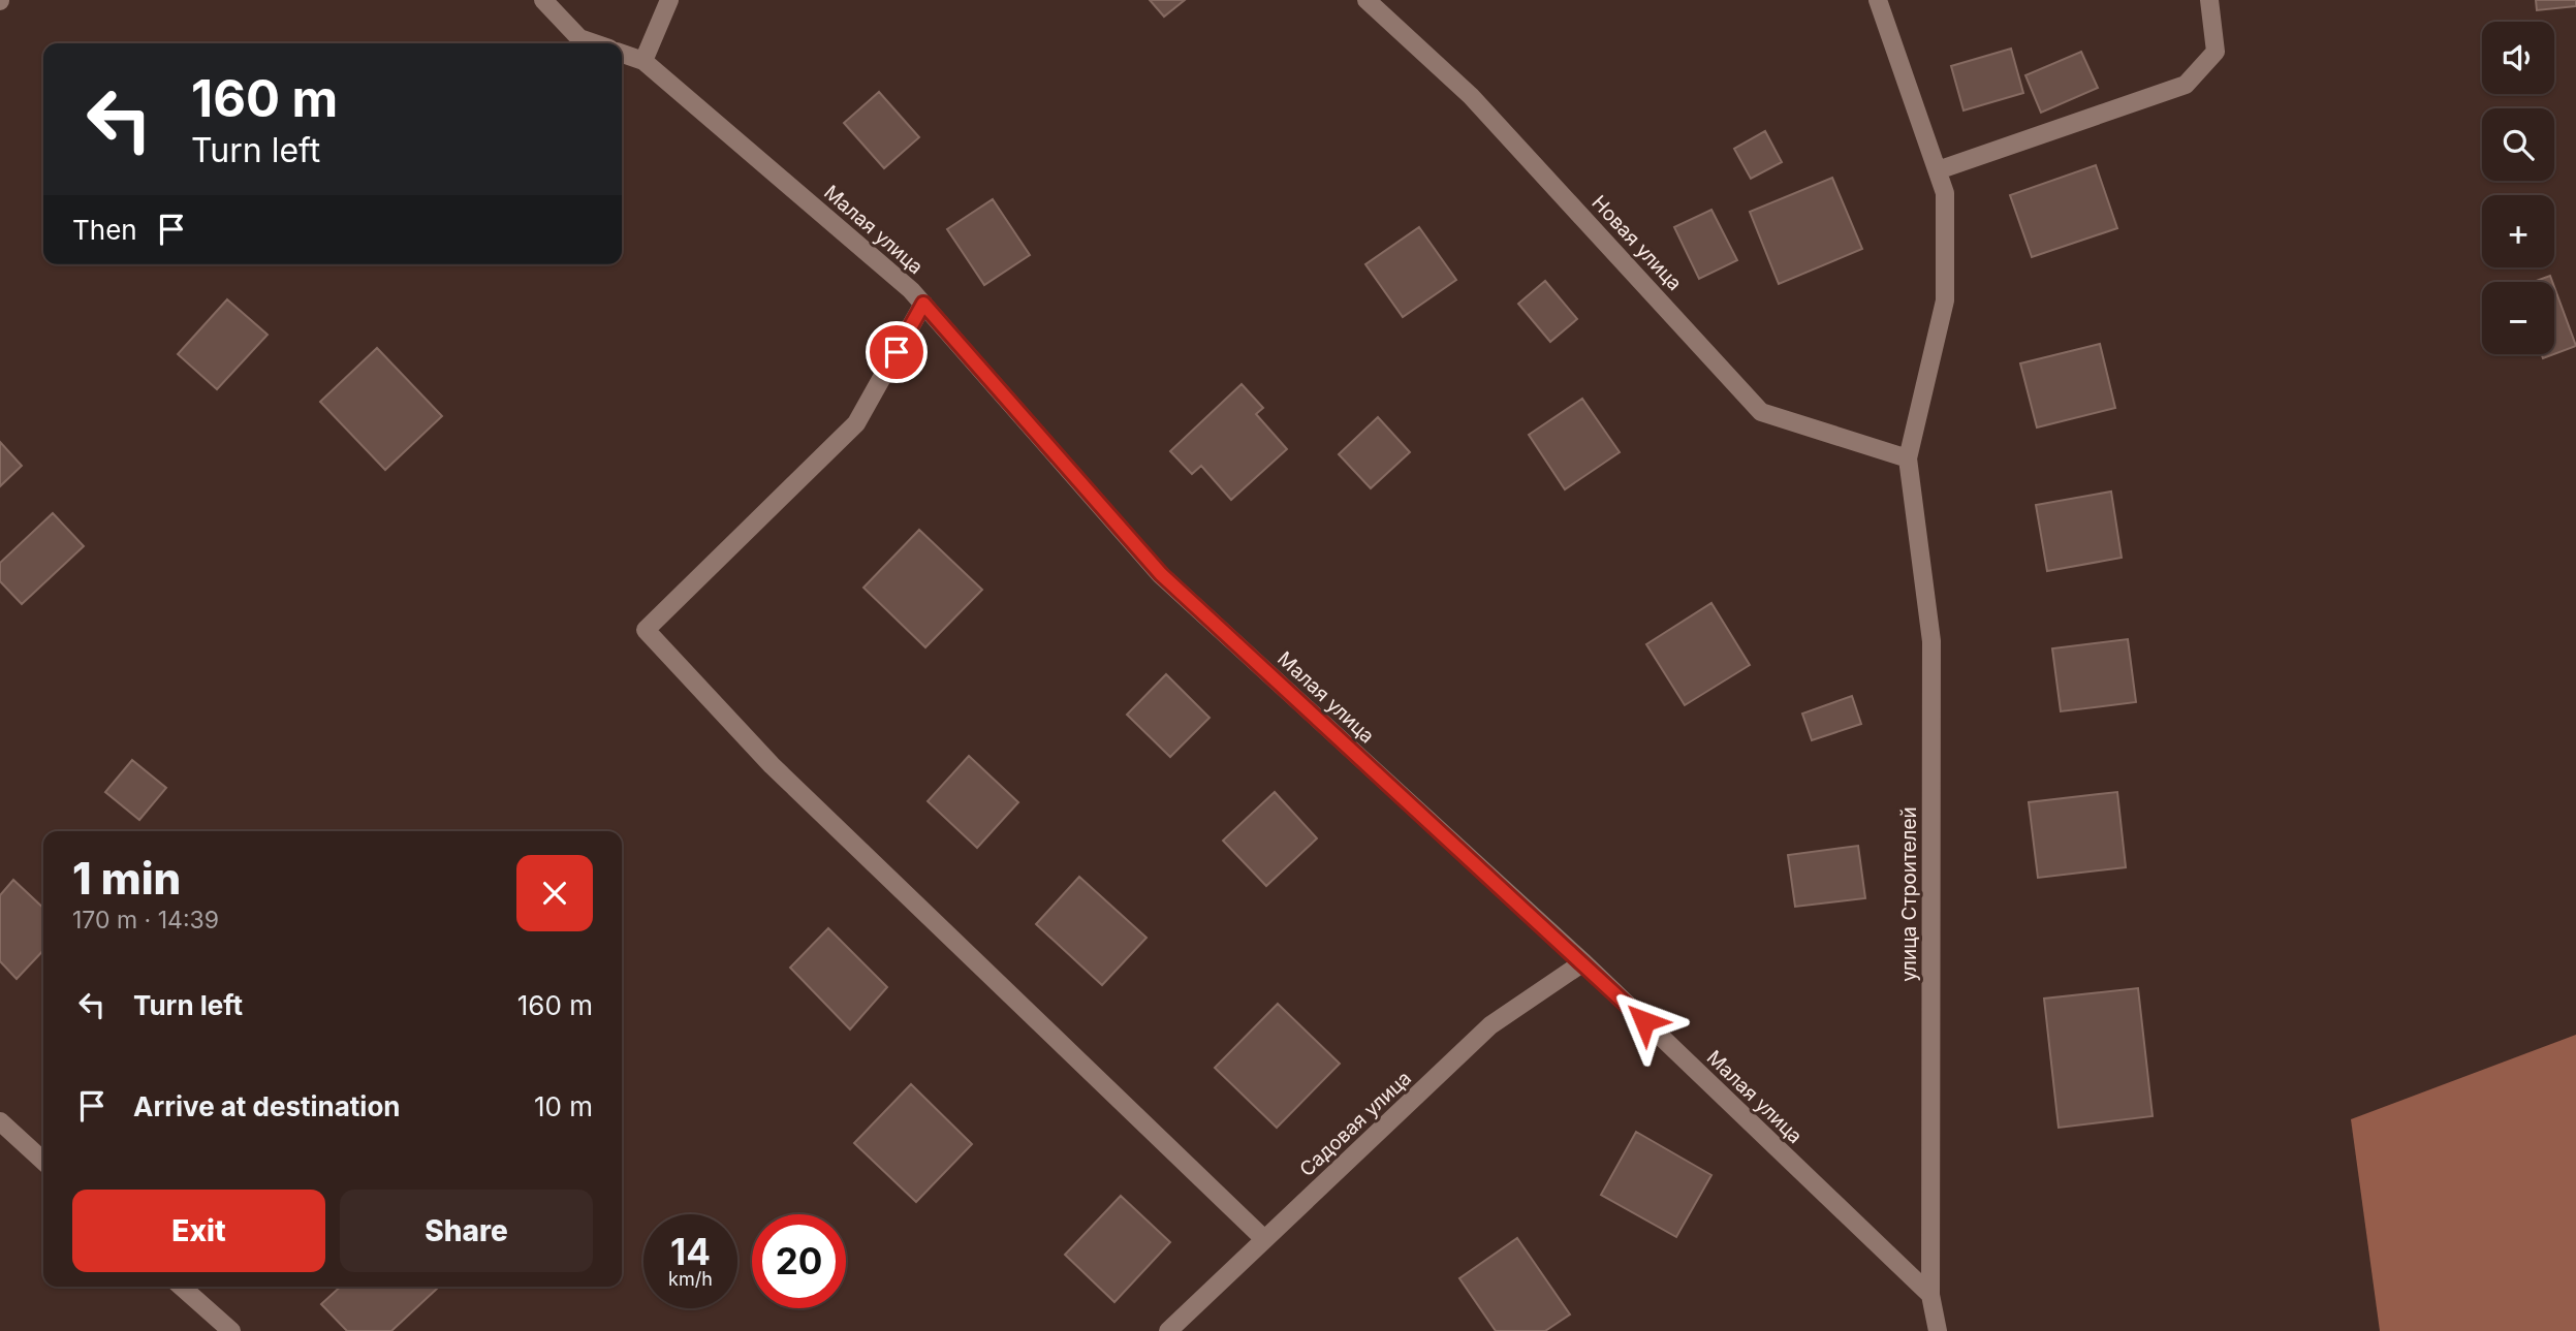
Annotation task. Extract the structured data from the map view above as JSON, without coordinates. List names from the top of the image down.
{
  "streets": {
    "street": [
      "Малая улица",
      "Новая улица",
      "улица Строителей",
      "Садовая улица"
    ]
  },
  "crossings": [
    ["Малая улица", "улица Строителей"],
    ["Малая улица", "Садовая улица"],
    ["Новая улица", "улица Строителей"]
  ],
  "page": {
    "map_buttons": ["+", "−"],
    "turn": ["160 m", "Turn left"],
    "then": "Then",
    "heading": ["1 min", "170 m · 14:39"],
    "list": [
      {
        "name": "Turn left",
        "value": "160 m"
      },
      {
        "name": "Arrive at destination",
        "value": "10 m"
      }
    ],
    "buttons": ["Exit", "Share"],
    "speed": "14 km/h",
    "limit": "20"
  }
}
